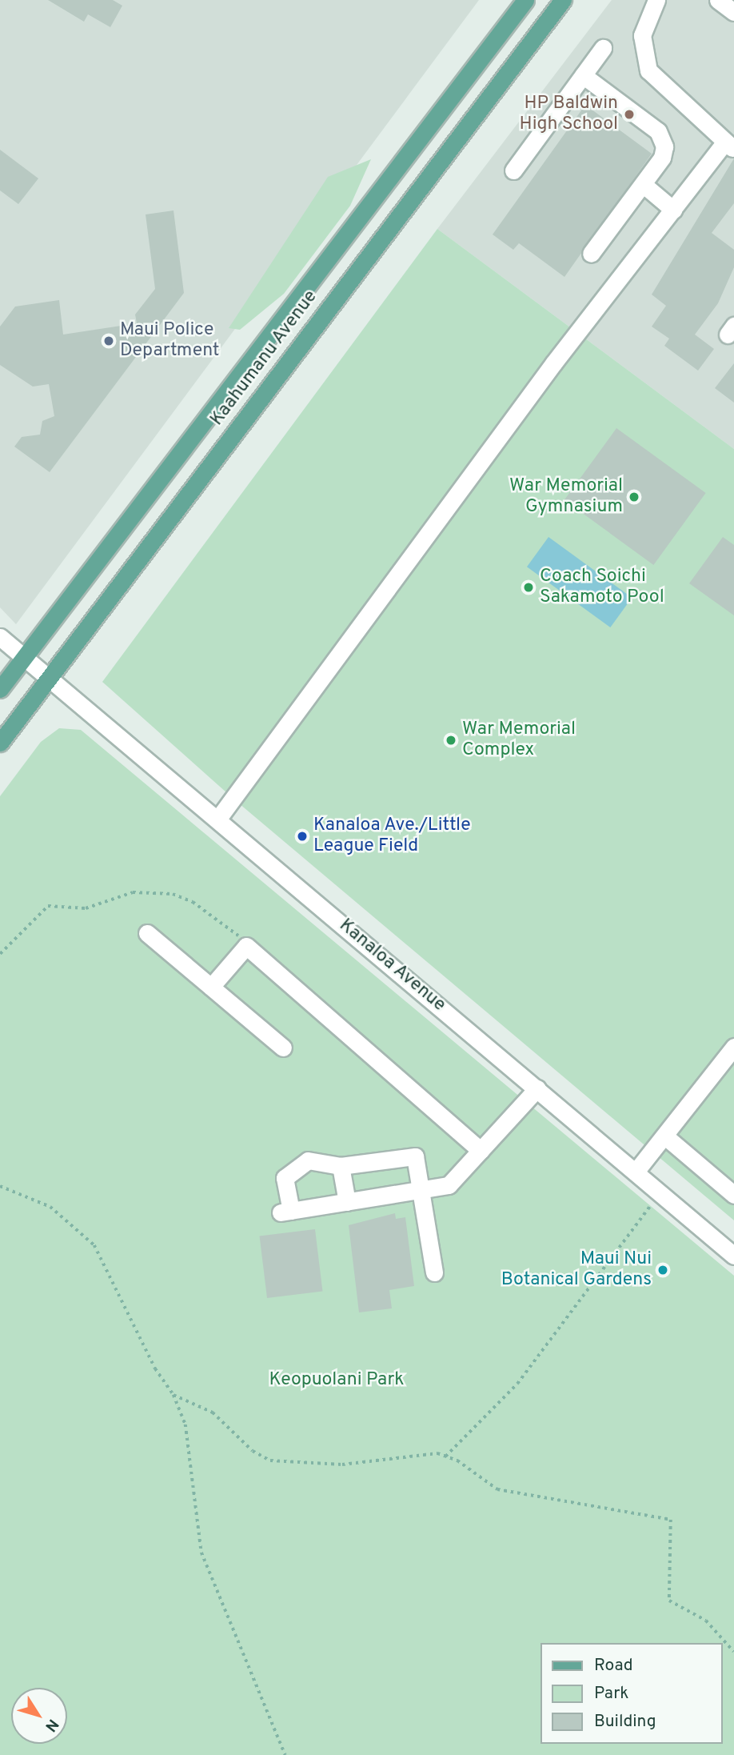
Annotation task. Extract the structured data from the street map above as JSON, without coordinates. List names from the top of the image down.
{
  "streets": {
    "main road": ["Kaahumanu Avenue"],
    "street": ["Kanaloa Avenue"]
  },
  "crossings": [
    ["Kaahumanu Avenue", "Kanaloa Avenue"]
  ],
  "parks": ["Keopuolani Park"],
  "places": [
    "HP Baldwin High School",
    "Maui Police Department",
    "War Memorial Gymnasium",
    "Coach Soichi Sakamoto Pool",
    "War Memorial Complex",
    "Kanaloa Ave./Little League Field",
    "Maui Nui Botanical Gardens"
  ],
  "legend": ["Road", "Park", "Building"],
  "north": "bottom right"
}
